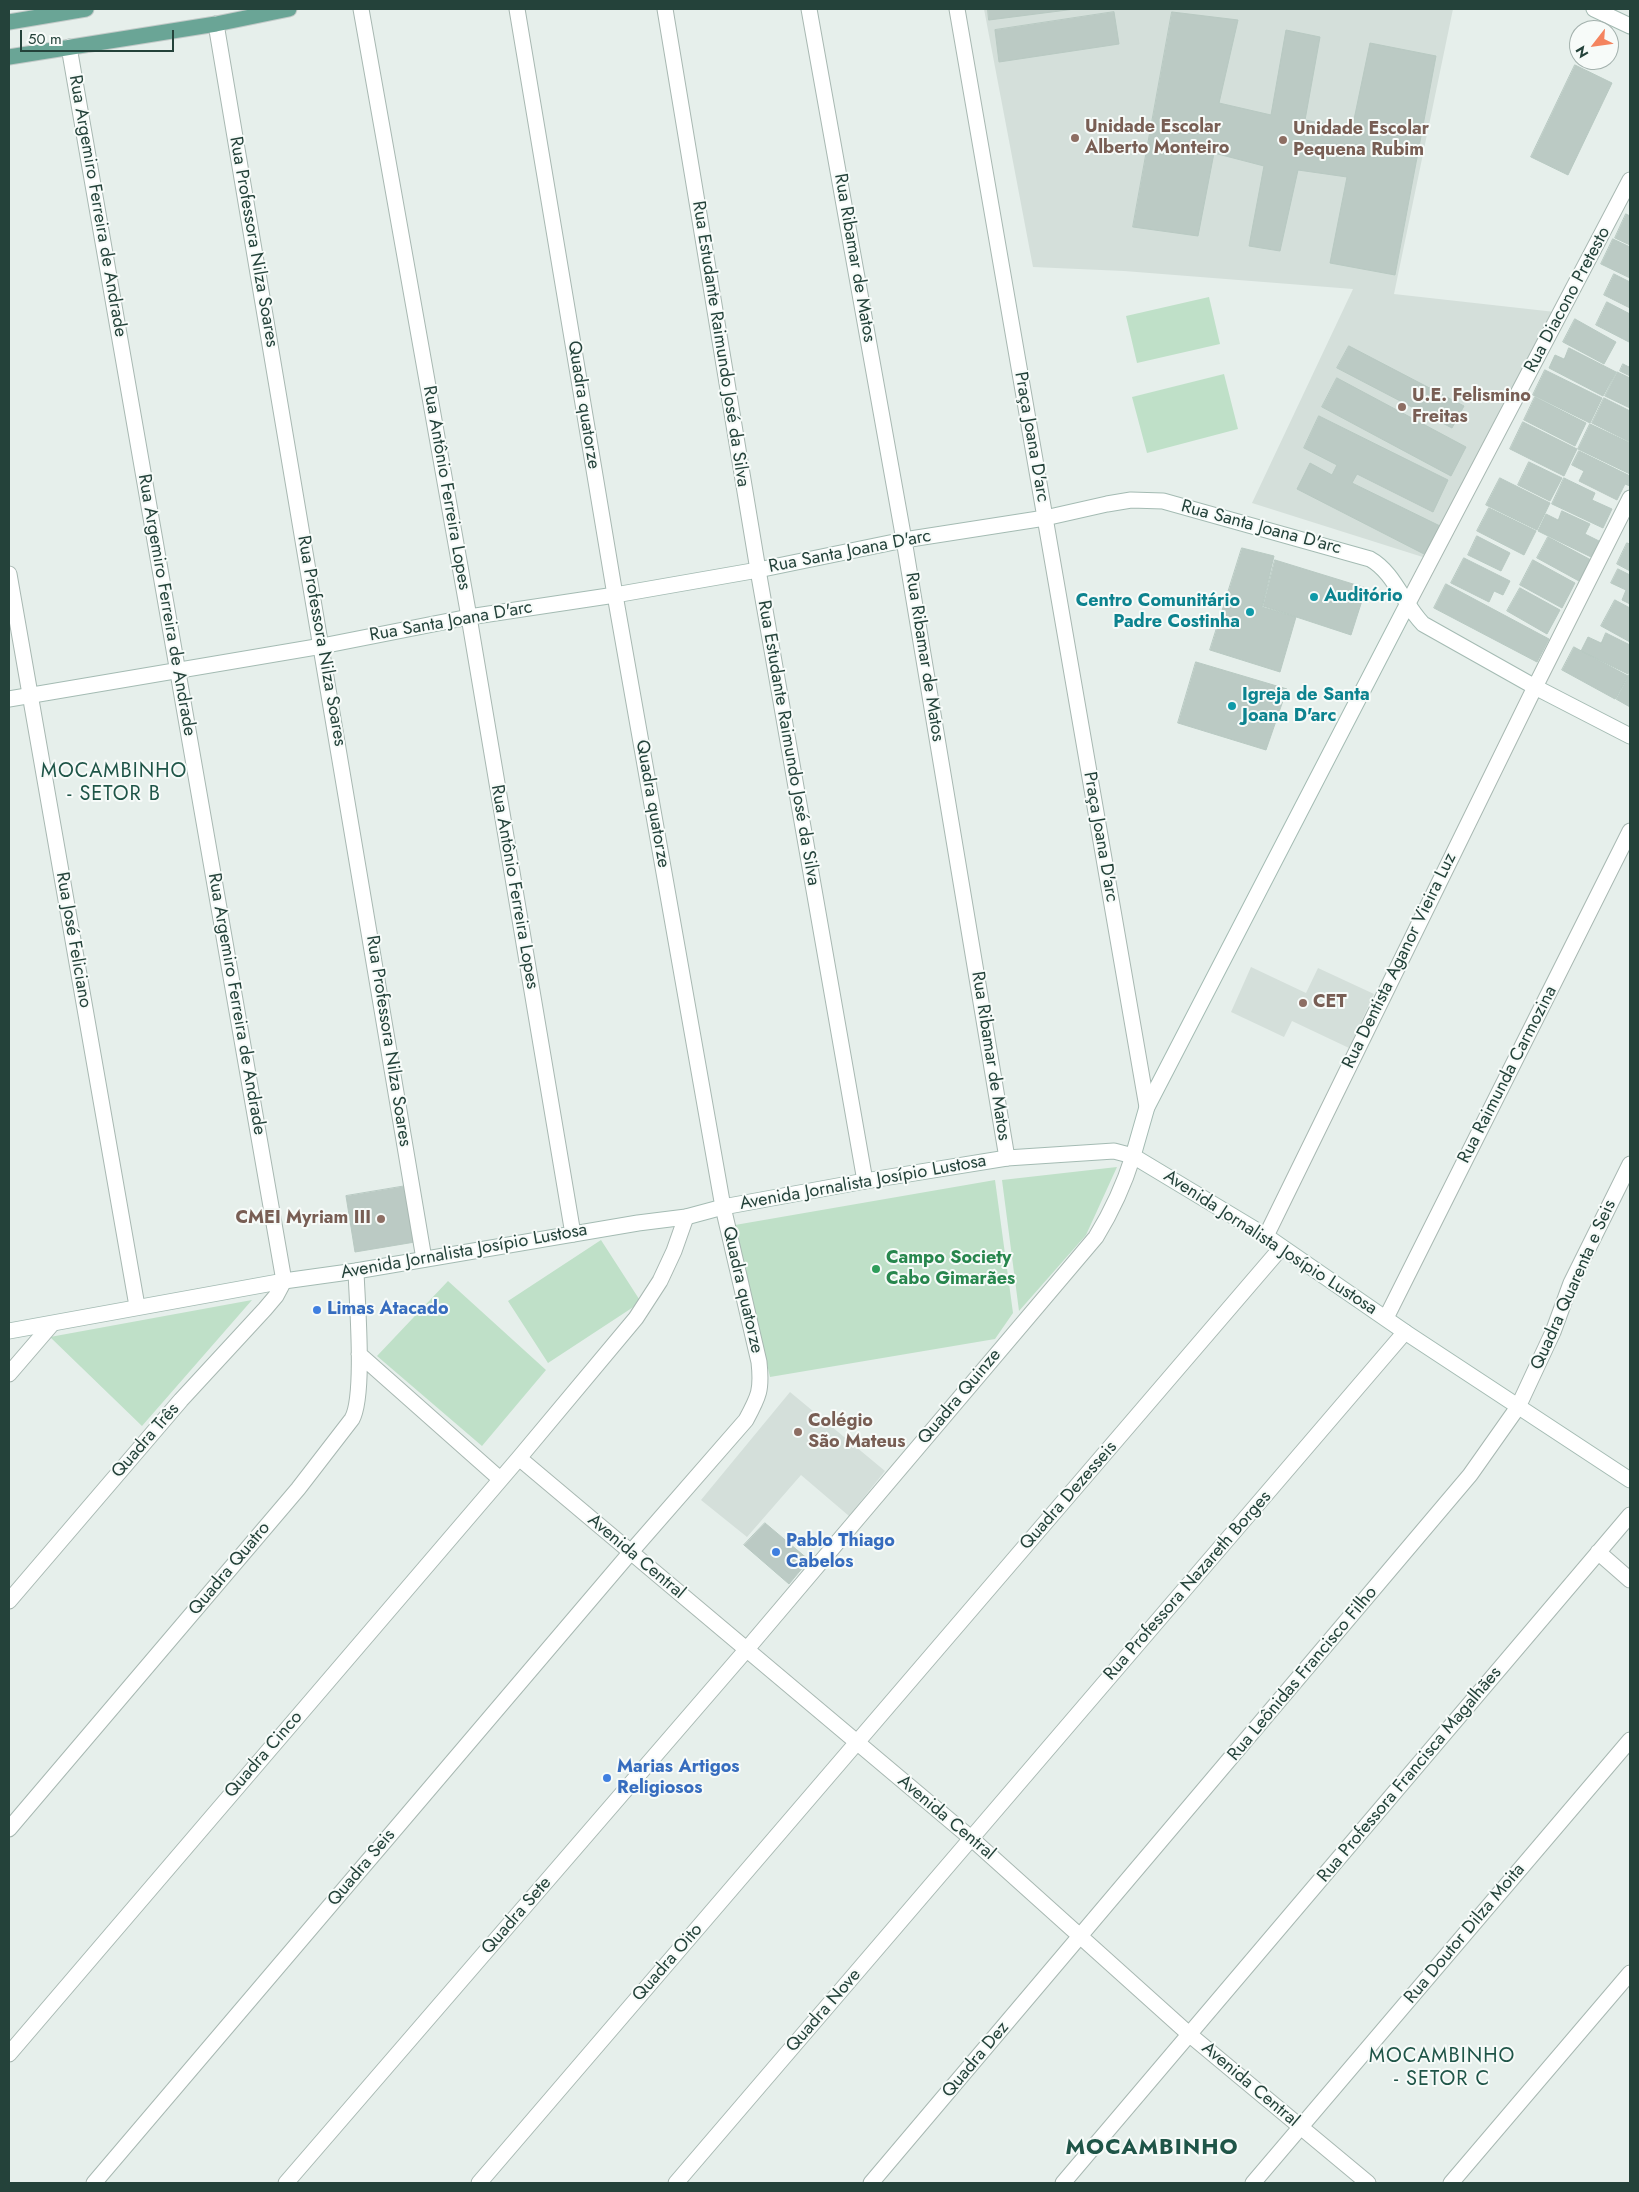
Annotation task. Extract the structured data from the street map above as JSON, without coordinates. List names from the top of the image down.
{
  "streets": {
    "street": [
      "Rua Argemiro Ferreira de Andrade",
      "Rua Professora Nilza Soares",
      "Rua Ribamar de Matos",
      "Rua Diacono Pretesto",
      "Rua Estudante Raimundo José da Silva",
      "Quadra quatorze",
      "Praça Joana D'arc",
      "Rua Antônio Ferreira Lopes",
      "Rua Santa Joana D'arc",
      "Rua José Feliciano",
      "Rua Dentista Aganor Vieira Luz",
      "Rua Raimunda Carmozina",
      "Avenida Jornalista Josípio Lustosa",
      "Quadra Quarenta e Seis",
      "Quadra Quinze",
      "Quadra Três",
      "Quadra Dezesseis",
      "Avenida Central",
      "Quadra Quatro",
      "Rua Professora Nazareth Borges",
      "Rua Leônidas Francisco Filho",
      "Quadra Cinco",
      "Rua Professora Francisca Magalhães",
      "Quadra Seis",
      "Quadra Sete",
      "Rua Doutor Dilza Moita",
      "Quadra Oito",
      "Quadra Nove",
      "Quadra Dez"
    ]
  },
  "crossings": [
    ["Rua Argemiro Ferreira de Andrade", "Rua Santa Joana D'arc"],
    ["Rua Argemiro Ferreira de Andrade", "Avenida Jornalista Josípio Lustosa"],
    ["Rua Argemiro Ferreira de Andrade", "Quadra Três"],
    ["Rua Professora Nilza Soares", "Rua Santa Joana D'arc"],
    ["Rua Professora Nilza Soares", "Avenida Jornalista Josípio Lustosa"],
    ["Rua Ribamar de Matos", "Rua Santa Joana D'arc"],
    ["Rua Ribamar de Matos", "Avenida Jornalista Josípio Lustosa"],
    ["Rua Diacono Pretesto", "Rua Santa Joana D'arc"],
    ["Rua Estudante Raimundo José da Silva", "Rua Santa Joana D'arc"],
    ["Rua Estudante Raimundo José da Silva", "Avenida Jornalista Josípio Lustosa"],
    ["Quadra quatorze", "Rua Santa Joana D'arc"],
    ["Quadra quatorze", "Avenida Jornalista Josípio Lustosa"],
    ["Quadra quatorze", "Avenida Central"],
    ["Quadra quatorze", "Quadra Seis"],
    ["Praça Joana D'arc", "Rua Santa Joana D'arc"],
    ["Praça Joana D'arc", "Quadra Quinze"],
    ["Rua Antônio Ferreira Lopes", "Rua Santa Joana D'arc"],
    ["Rua Antônio Ferreira Lopes", "Avenida Jornalista Josípio Lustosa"],
    ["Rua Santa Joana D'arc", "Rua José Feliciano"],
    ["Rua Santa Joana D'arc", "Rua Dentista Aganor Vieira Luz"],
    ["Rua José Feliciano", "Avenida Jornalista Josípio Lustosa"],
    ["Rua Dentista Aganor Vieira Luz", "Avenida Jornalista Josípio Lustosa"],
    ["Rua Raimunda Carmozina", "Avenida Jornalista Josípio Lustosa"],
    ["Avenida Jornalista Josípio Lustosa", "Quadra Quarenta e Seis"],
    ["Avenida Jornalista Josípio Lustosa", "Quadra Quinze"],
    ["Avenida Jornalista Josípio Lustosa", "Quadra Três"],
    ["Avenida Jornalista Josípio Lustosa", "Quadra Dezesseis"],
    ["Avenida Jornalista Josípio Lustosa", "Quadra Quatro"],
    ["Avenida Jornalista Josípio Lustosa", "Rua Professora Nazareth Borges"],
    ["Avenida Jornalista Josípio Lustosa", "Rua Leônidas Francisco Filho"],
    ["Quadra Quarenta e Seis", "Rua Leônidas Francisco Filho"],
    ["Quadra Quinze", "Avenida Central"],
    ["Quadra Quinze", "Quadra Sete"],
    ["Quadra Dezesseis", "Avenida Central"],
    ["Quadra Dezesseis", "Quadra Oito"],
    ["Avenida Central", "Rua Professora Nazareth Borges"],
    ["Avenida Central", "Rua Leônidas Francisco Filho"],
    ["Avenida Central", "Quadra Cinco"],
    ["Avenida Central", "Rua Professora Francisca Magalhães"],
    ["Avenida Central", "Quadra Seis"],
    ["Avenida Central", "Quadra Sete"],
    ["Avenida Central", "Rua Doutor Dilza Moita"],
    ["Avenida Central", "Quadra Oito"],
    ["Avenida Central", "Quadra Nove"],
    ["Avenida Central", "Quadra Dez"],
    ["Rua Professora Nazareth Borges", "Quadra Nove"],
    ["Rua Leônidas Francisco Filho", "Quadra Dez"]
  ],
  "districts": ["MOCAMBINHO - SETOR B", "MOCAMBINHO - SETOR C", "MOCAMBINHO"],
  "places": [
    "Unidade Escolar Alberto Monteiro",
    "Unidade Escolar Pequena Rubim",
    "U.E. Felismino Freitas",
    "Auditório",
    "Centro Comunitário Padre Costinha",
    "Igreja de Santa Joana D'arc",
    "CET",
    "CMEI Myriam III",
    "Campo Society Cabo Gimarães",
    "Limas Atacado",
    "Colégio São Mateus",
    "Pablo Thiago Cabelos",
    "Marias Artigos Religiosos"
  ],
  "scale_bar": "50 m",
  "north": "bottom left"
}
